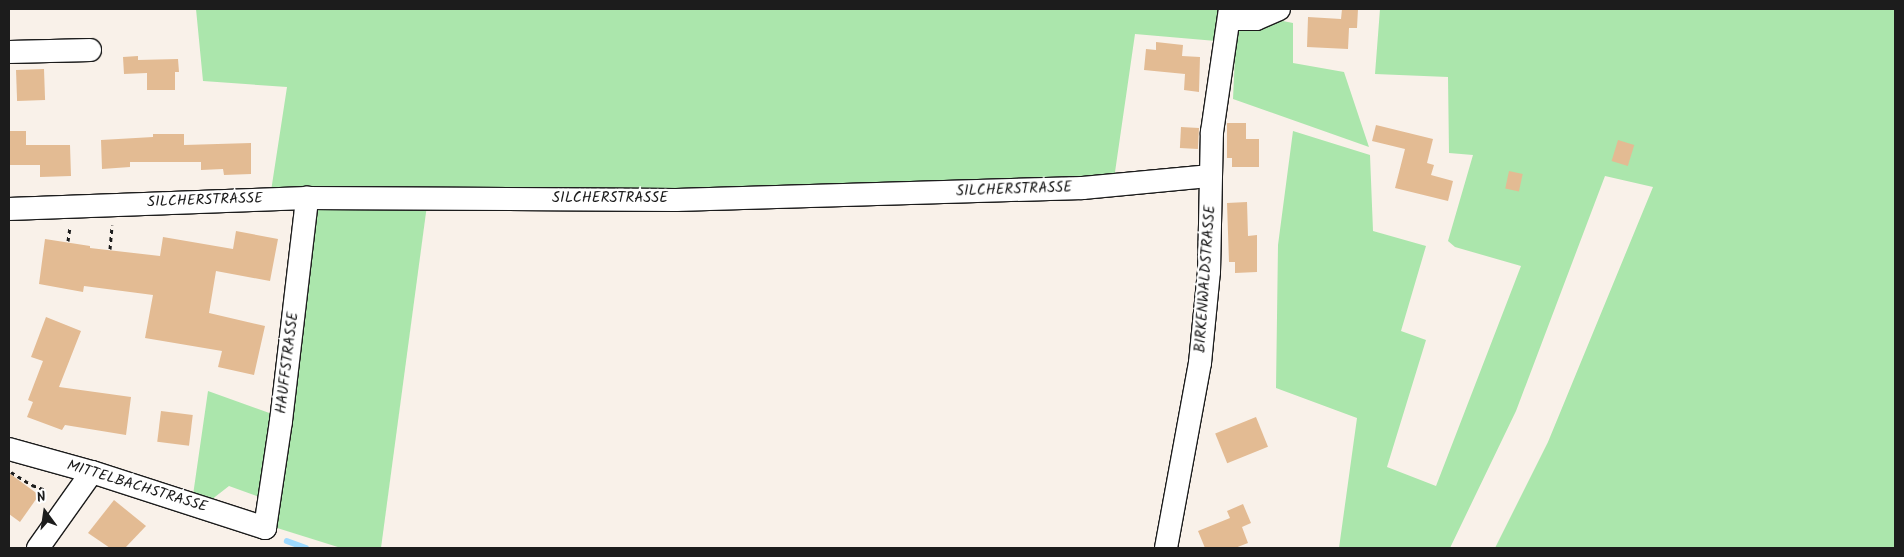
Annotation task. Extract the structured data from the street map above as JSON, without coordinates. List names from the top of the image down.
{
  "streets": {
    "street": [
      "SILCHERSTRASSE",
      "BIRKENWALDSTRASSE",
      "HAUFFSTRASSE",
      "MITTELBACHSTRASSE"
    ]
  },
  "crossings": [
    ["SILCHERSTRASSE", "BIRKENWALDSTRASSE"],
    ["SILCHERSTRASSE", "HAUFFSTRASSE"],
    ["HAUFFSTRASSE", "MITTELBACHSTRASSE"]
  ],
  "north": "top"
}
